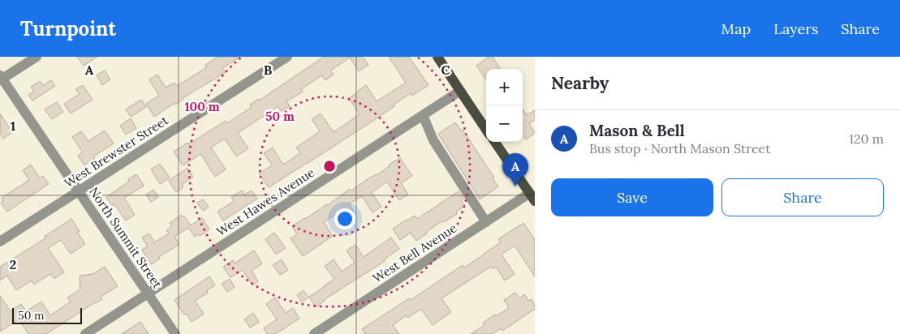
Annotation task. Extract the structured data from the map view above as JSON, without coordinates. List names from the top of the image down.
{
  "streets": {
    "street": [
      "West Brewster Street",
      "West Hawes Avenue",
      "North Summit Street",
      "West Bell Avenue"
    ]
  },
  "crossings": [
    ["West Brewster Street", "North Summit Street"],
    ["West Hawes Avenue", "North Summit Street"]
  ],
  "scale_bar": "50 m",
  "page": {
    "header": "Turnpoint",
    "nav": ["Map", "Layers", "Share"],
    "heading": "Nearby",
    "map_buttons": ["+", "−"],
    "list": [
      {
        "mark": "A",
        "name": "Mason & Bell",
        "note": "Bus stop · North Mason Street",
        "value": "120 m"
      }
    ],
    "pins": "A",
    "buttons": ["Save", "Share"],
    "scale": "50 m"
  },
  "grid": {
    "columns": ["A", "B", "C"],
    "rows": ["1", "2"]
  },
  "rings": ["100 m", "50 m"]
}
